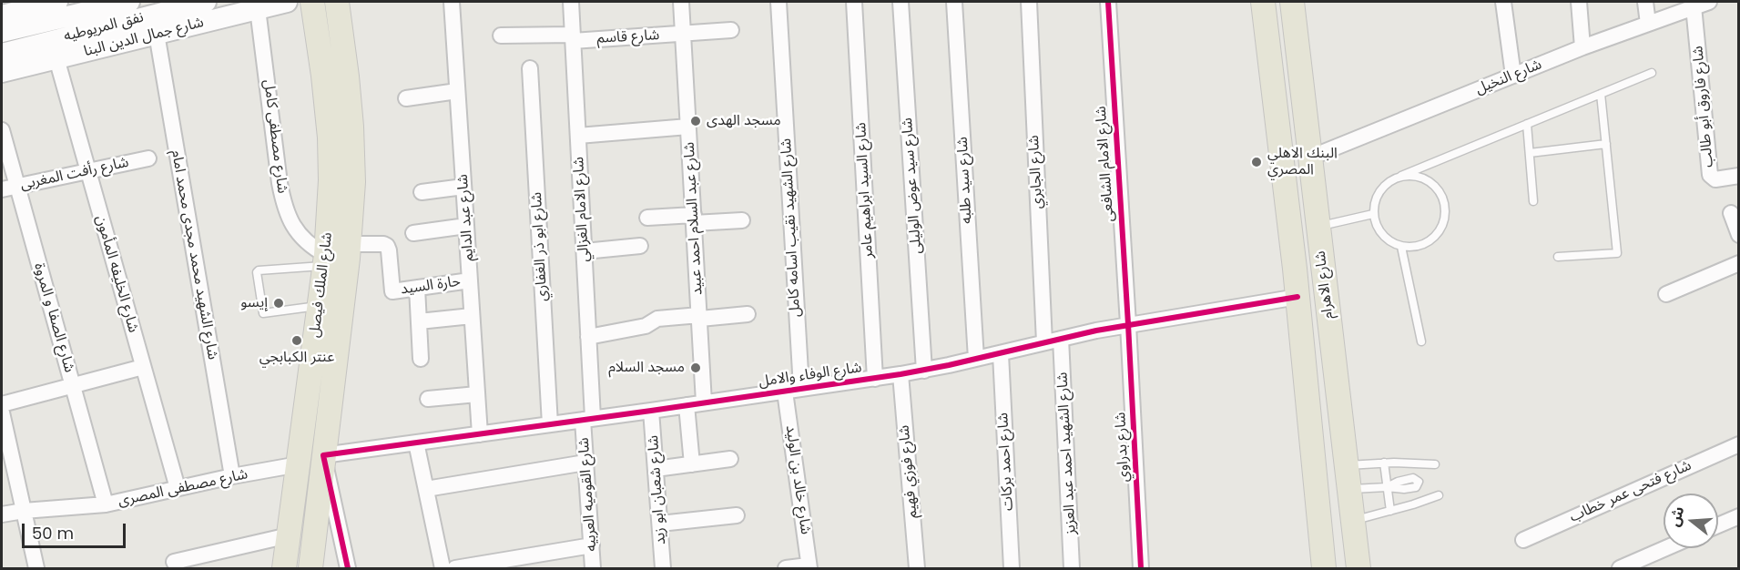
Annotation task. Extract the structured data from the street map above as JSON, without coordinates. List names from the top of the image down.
{
  "streets": {
    "main road": [
      "نفق المريوطيه",
      "شارع جمال الدين البنا",
      "شارع الملك فيصل",
      "شارع الاهرام"
    ],
    "street": [
      "شارع قاسم",
      "شارع النخيل",
      "شارع فاروق أبو طالب",
      "شارع مصطفى كامل",
      "شارع الامام الشافعى",
      "شارع الجابري",
      "شارع رأفت المغربى",
      "شارع سيد طلبه",
      "شارع سيد عوض الوليلى",
      "شارع السيد ابراهيم عامر",
      "شارع الامام الغزالي",
      "شارع عبد الدايم",
      "شارع عبد السلام احمد عبيد",
      "شارع الشهيد نقيب اسامه كامل",
      "شارع ابو ذر الغفاري",
      "شارع الشهيد محمد مجدى محمد امام",
      "شارع الخليفه المأمون",
      "حارة السيد",
      "شارع الصفا و المروة",
      "شارع الوفاء والامل",
      "شارع بدراوي",
      "شارع الشهيد احمد عبد العزيز",
      "شارع احمد بركات",
      "شارع فوزي فهيم",
      "شارع خالد بن الوليد",
      "شارع مصطفى المصرى",
      "شارع شعبان ابو زيد",
      "شارع فتحى عمر خطاب",
      "شارع القوميه العربيه"
    ]
  },
  "crossings": [
    ["شارع جمال الدين البنا", "شارع مصطفى كامل"],
    ["شارع جمال الدين البنا", "شارع الشهيد محمد مجدى محمد امام"],
    ["شارع جمال الدين البنا", "شارع الخليفه المأمون"],
    ["شارع قاسم", "شارع الامام الغزالي"],
    ["شارع قاسم", "شارع عبد السلام احمد عبيد"],
    ["شارع النخيل", "شارع فاروق أبو طالب"],
    ["شارع النخيل", "شارع الاهرام"],
    ["شارع مصطفى كامل", "شارع الملك فيصل"],
    ["شارع الامام الشافعى", "شارع الوفاء والامل"],
    ["شارع الامام الشافعى", "شارع بدراوي"],
    ["شارع الجابري", "شارع الوفاء والامل"],
    ["شارع رأفت المغربى", "شارع الخليفه المأمون"],
    ["شارع رأفت المغربى", "شارع الصفا و المروة"],
    ["شارع سيد طلبه", "شارع الوفاء والامل"],
    ["شارع سيد عوض الوليلى", "شارع الوفاء والامل"],
    ["شارع السيد ابراهيم عامر", "شارع الوفاء والامل"],
    ["شارع الامام الغزالي", "شارع الوفاء والامل"],
    ["شارع الامام الغزالي", "شارع القوميه العربيه"],
    ["شارع عبد الدايم", "حارة السيد"],
    ["شارع عبد الدايم", "شارع الوفاء والامل"],
    ["شارع عبد السلام احمد عبيد", "شارع الوفاء والامل"],
    ["شارع الشهيد نقيب اسامه كامل", "شارع الوفاء والامل"],
    ["شارع ابو ذر الغفاري", "شارع الوفاء والامل"],
    ["شارع الشهيد محمد مجدى محمد امام", "شارع مصطفى المصرى"],
    ["شارع الخليفه المأمون", "شارع مصطفى المصرى"],
    ["شارع الملك فيصل", "حارة السيد"],
    ["شارع الملك فيصل", "شارع الوفاء والامل"],
    ["شارع الملك فيصل", "شارع مصطفى المصرى"],
    ["شارع الاهرام", "شارع الوفاء والامل"],
    ["شارع الصفا و المروة", "شارع مصطفى المصرى"],
    ["شارع الوفاء والامل", "شارع بدراوي"],
    ["شارع الوفاء والامل", "شارع الشهيد احمد عبد العزيز"],
    ["شارع الوفاء والامل", "شارع احمد بركات"],
    ["شارع الوفاء والامل", "شارع فوزي فهيم"],
    ["شارع الوفاء والامل", "شارع خالد بن الوليد"],
    ["شارع الوفاء والامل", "شارع شعبان ابو زيد"],
    ["شارع الوفاء والامل", "شارع القوميه العربيه"]
  ],
  "places": [
    "مسجد الهدى",
    "البنك الاهلي المصري",
    "إيسو",
    "عنتر الكبابجي",
    "مسجد السلام"
  ],
  "scale_bar": "50 m",
  "north": "left"
}
